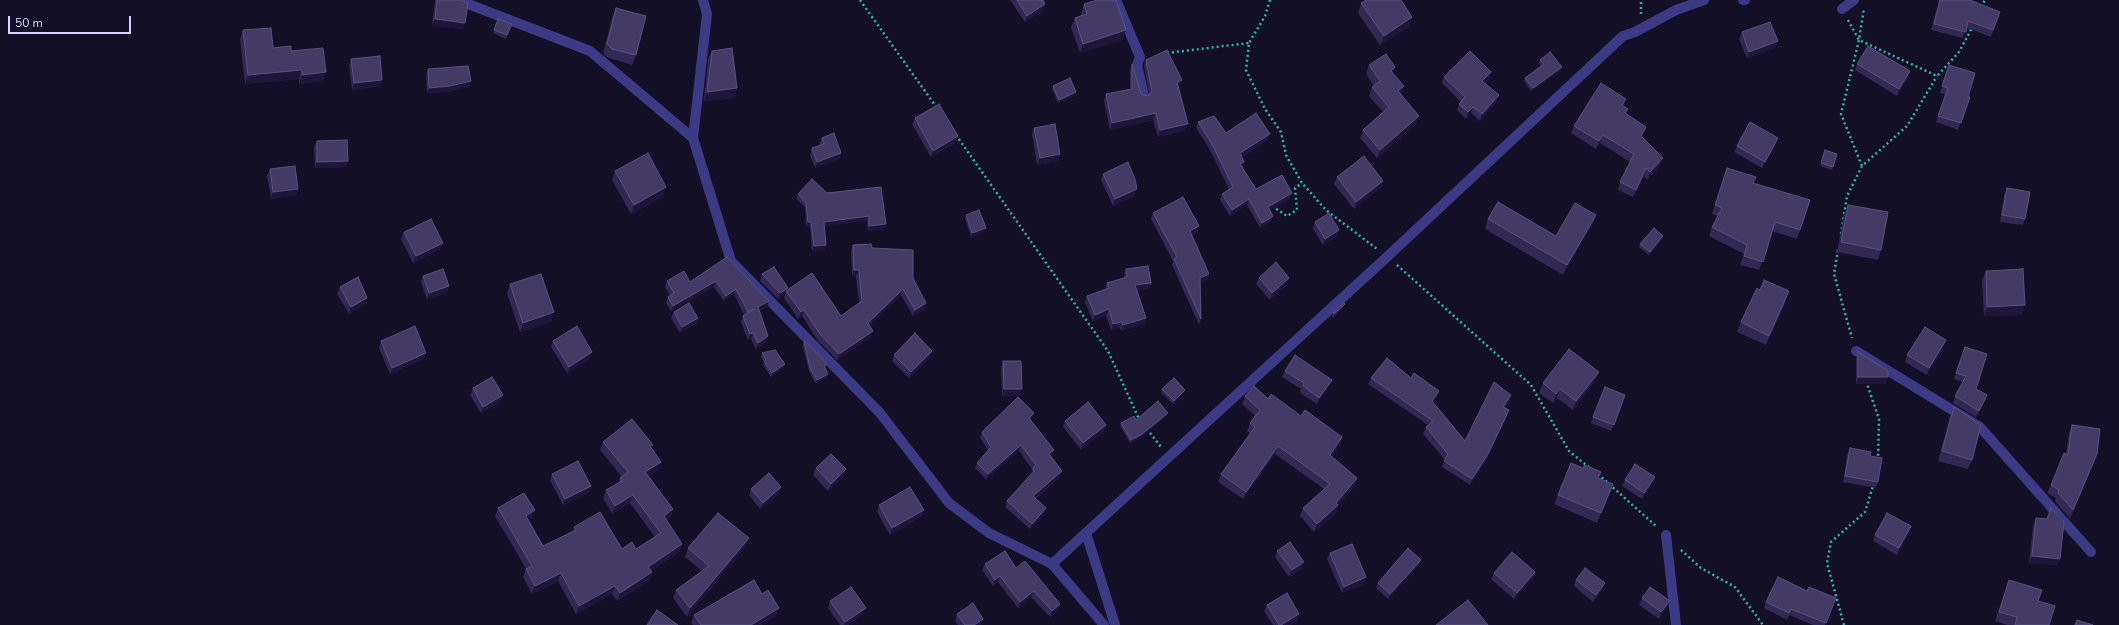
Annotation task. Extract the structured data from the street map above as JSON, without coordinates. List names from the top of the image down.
{
  "scale_bar": "50 m"
}
